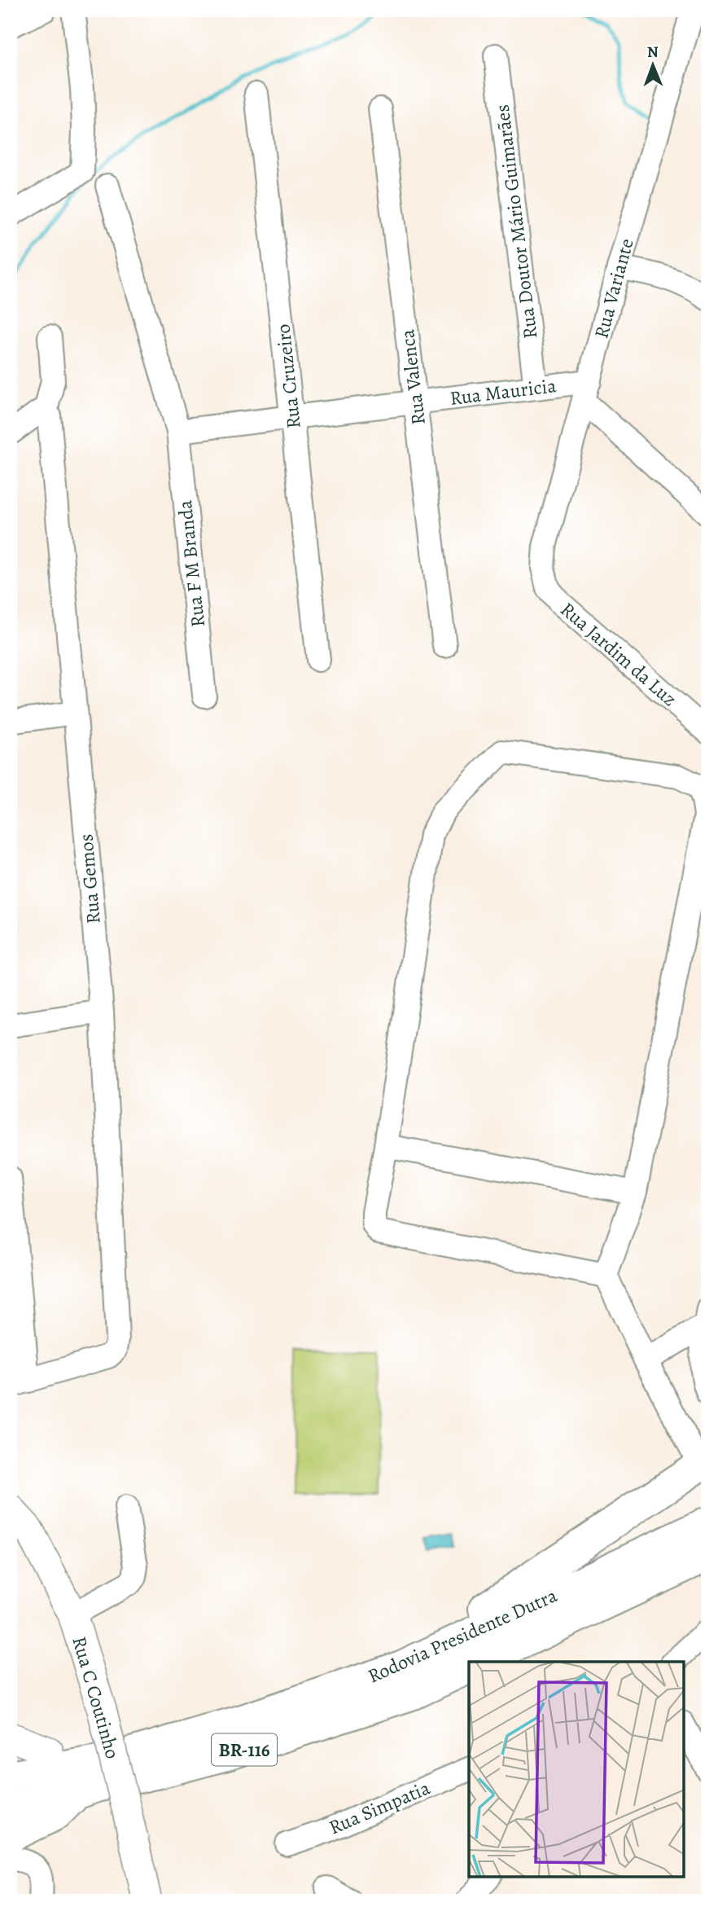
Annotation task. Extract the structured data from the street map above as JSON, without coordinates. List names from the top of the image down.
{
  "streets": {
    "highway": ["Rodovia Presidente Dutra", "BR-116"],
    "main road": ["Rua C Coutinho"],
    "street": [
      "Rua Doutor Mário Guimarães",
      "Rua Variante",
      "Rua Cruzeiro",
      "Rua Valenca",
      "Rua Mauricia",
      "Rua F M Branda",
      "Rua Jardim da Luz",
      "Rua Gemos",
      "Rua Simpatia"
    ]
  },
  "crossings": [
    ["Rua Doutor Mário Guimarães", "Rua Mauricia"],
    ["Rua Variante", "Rua Mauricia"],
    ["Rua Variante", "Rua Jardim da Luz"],
    ["Rua Cruzeiro", "Rua Mauricia"],
    ["Rua Valenca", "Rua Mauricia"],
    ["Rua Mauricia", "Rua F M Branda"]
  ],
  "north": "top"
}
